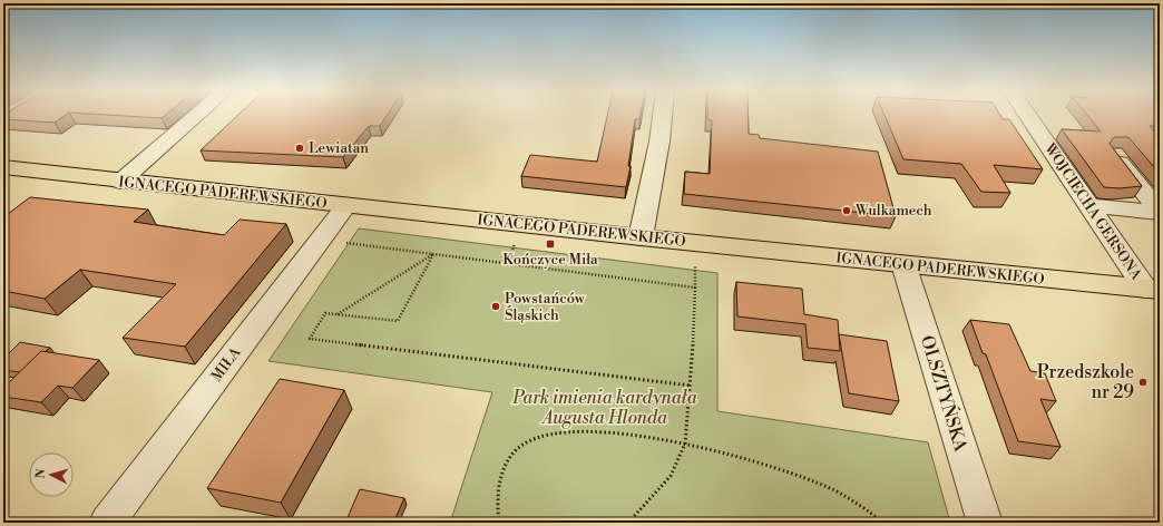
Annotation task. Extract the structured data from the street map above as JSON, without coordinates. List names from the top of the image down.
{
  "streets": {
    "main road": ["IGNACEGO PADEREWSKIEGO"],
    "street": ["WOJCIECHA GERSONA", "MIŁA", "OLSZTYŃSKA"]
  },
  "crossings": [
    ["IGNACEGO PADEREWSKIEGO", "WOJCIECHA GERSONA"],
    ["IGNACEGO PADEREWSKIEGO", "MIŁA"],
    ["IGNACEGO PADEREWSKIEGO", "OLSZTYŃSKA"]
  ],
  "parks": ["Park imienia kardynała Augusta Hlonda"],
  "places": {
    "other": [
      "Lewiatan",
      "Wulkamech",
      "Powstańców Śląskich",
      "Przedszkole nr 29"
    ],
    "transit": ["Kończyce Miła"]
  },
  "north": "left"
}
